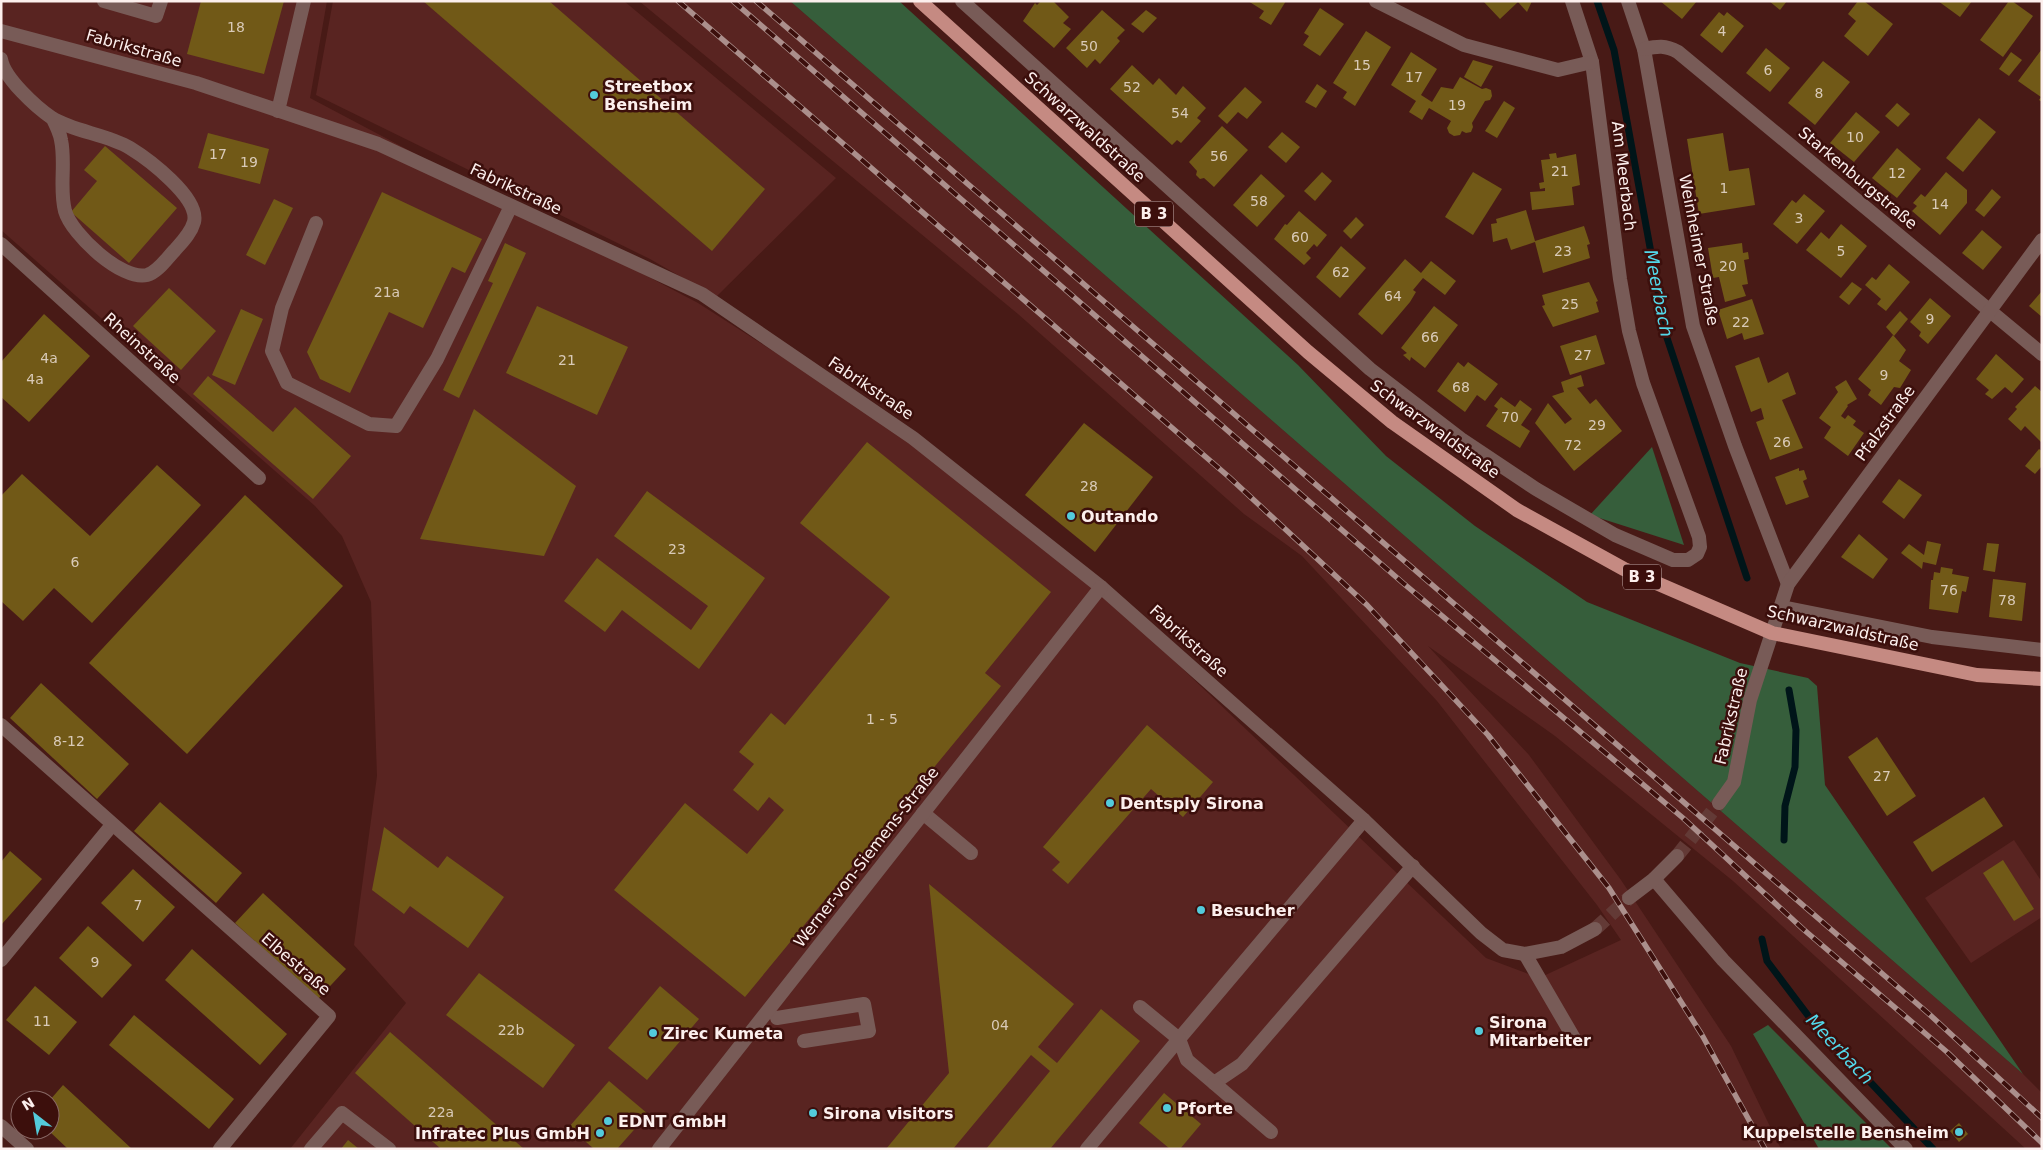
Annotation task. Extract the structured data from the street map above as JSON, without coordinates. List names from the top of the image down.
{
  "streets": {
    "main road": ["Schwarzwaldstraße", "B 3"],
    "street": [
      "Fabrikstraße",
      "Am Meerbach",
      "Starkenburgstraße",
      "Weinheimer Straße",
      "Rheinstraße",
      "Pfalzstraße",
      "Werner-von-Siemens-Straße",
      "Elbestraße"
    ]
  },
  "crossings": [
    ["Fabrikstraße", "Schwarzwaldstraße"],
    ["Fabrikstraße", "Pfalzstraße"],
    ["Fabrikstraße", "Werner-von-Siemens-Straße"],
    ["Schwarzwaldstraße", "Am Meerbach"],
    ["Schwarzwaldstraße", "Pfalzstraße"],
    ["Starkenburgstraße", "Weinheimer Straße"],
    ["Starkenburgstraße", "Pfalzstraße"],
    ["Weinheimer Straße", "Pfalzstraße"]
  ],
  "water": ["Meerbach"],
  "places": [
    "Streetbox Bensheim",
    "Outando",
    "Dentsply Sirona",
    "Besucher",
    "Sirona Mitarbeiter",
    "Zirec Kumeta",
    "Pforte",
    "Sirona visitors",
    "EDNT GmbH",
    "Kuppelstelle Bensheim",
    "Infratec Plus GmbH"
  ],
  "house_numbers": [
    "18",
    "4",
    "50",
    "15",
    "6",
    "17",
    "52",
    "8",
    "19",
    "54",
    "10",
    "17",
    "56",
    "19",
    "21",
    "12",
    "1",
    "58",
    "14",
    "3",
    "60",
    "23",
    "5",
    "20",
    "62",
    "21a",
    "64",
    "25",
    "9",
    "22",
    "66",
    "27",
    "4a",
    "21",
    "9",
    "4a",
    "68",
    "70",
    "29",
    "26",
    "72",
    "28",
    "23",
    "6",
    "76",
    "78",
    "1 - 5",
    "8-12",
    "27",
    "7",
    "9",
    "11",
    "04",
    "22b",
    "22a"
  ],
  "north": "top left"
}
